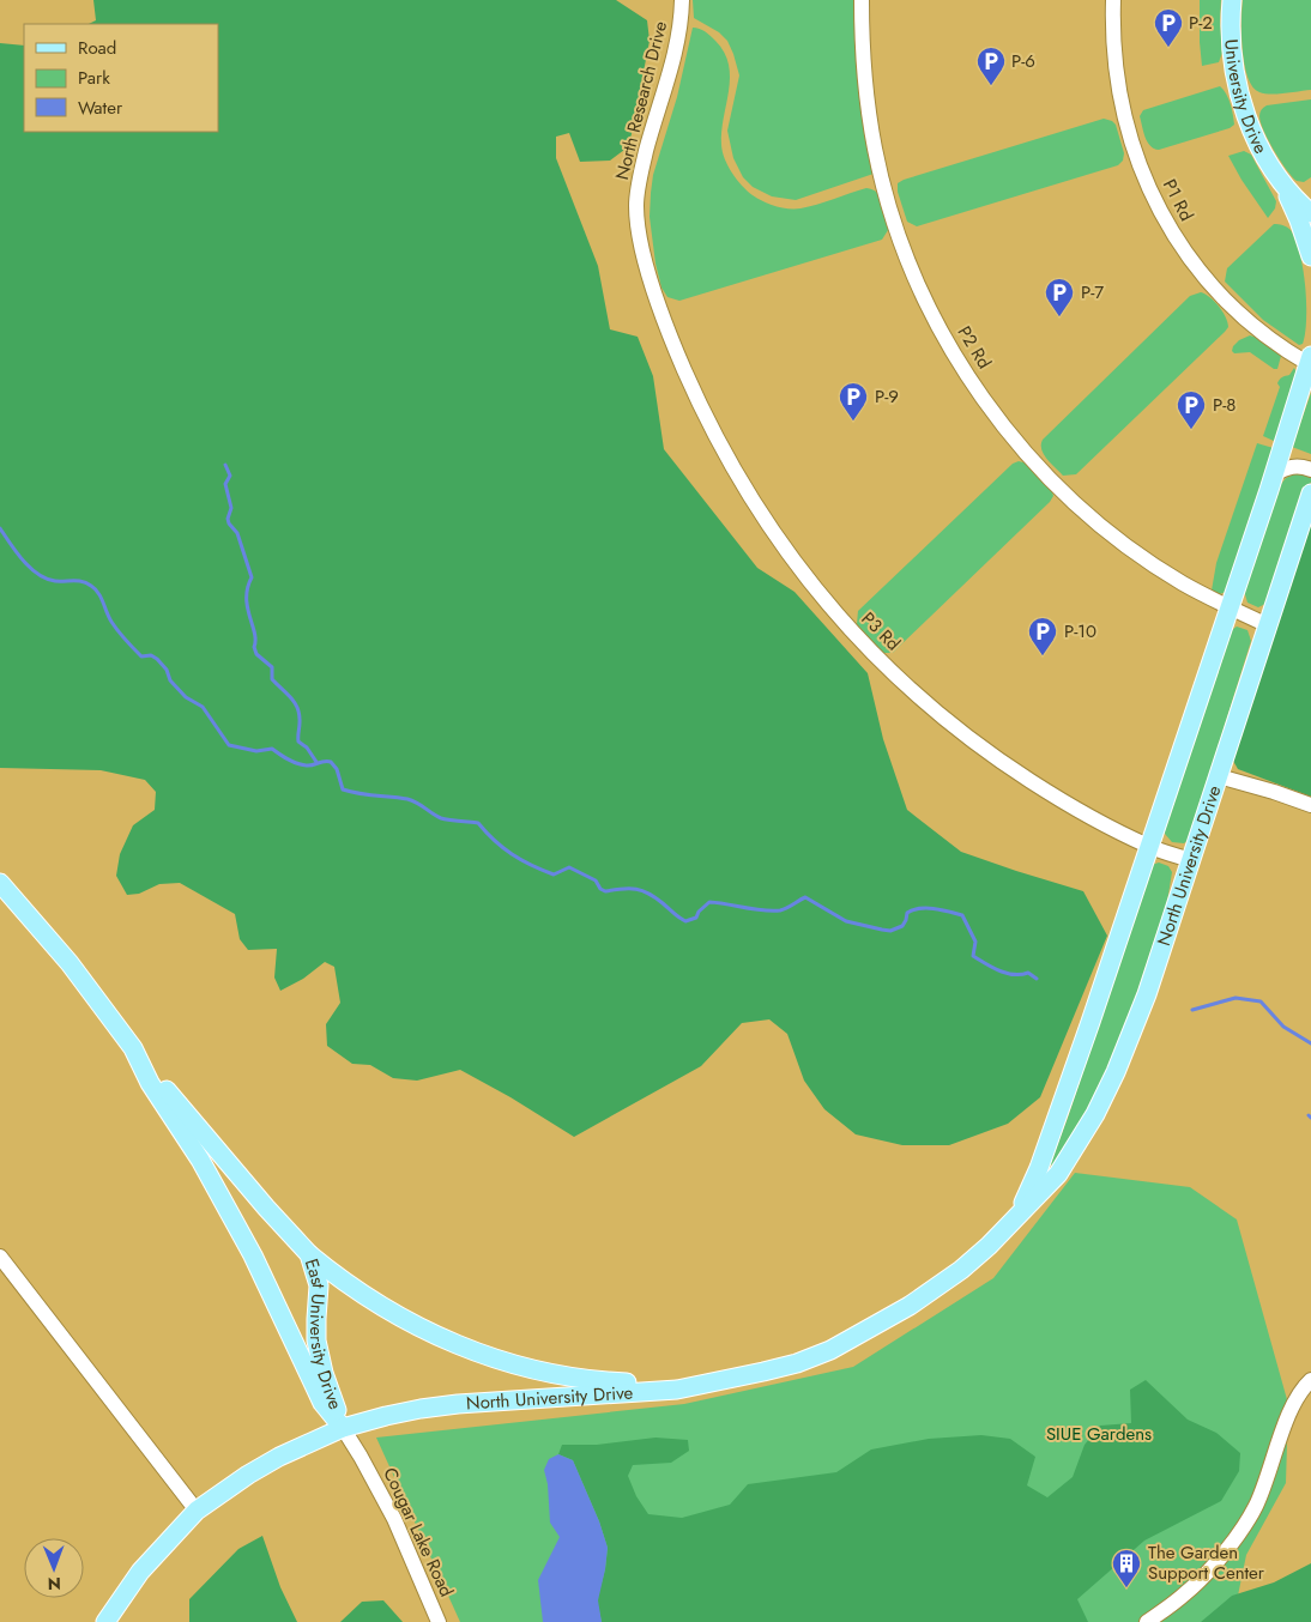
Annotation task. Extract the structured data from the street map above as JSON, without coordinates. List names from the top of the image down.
{
  "streets": {
    "main road": ["University Drive", "North University Drive", "East University Drive"],
    "street": [
      "North Research Drive",
      "P1 Rd",
      "P2 Rd",
      "P3 Rd",
      "Cougar Lake Road"
    ]
  },
  "crossings": [
    ["North Research Drive", "P3 Rd"],
    ["P2 Rd", "North University Drive"],
    ["P3 Rd", "North University Drive"],
    ["North University Drive", "East University Drive"],
    ["North University Drive", "Cougar Lake Road"],
    ["East University Drive", "Cougar Lake Road"]
  ],
  "parks": ["SIUE Gardens"],
  "places": {
    "parking": [
      "P-2",
      "P-6",
      "P-7",
      "P-9",
      "P-8",
      "P-10"
    ],
    "building": ["The Garden Support Center"]
  },
  "legend": ["Road", "Park", "Water"],
  "north": "bottom"
}
